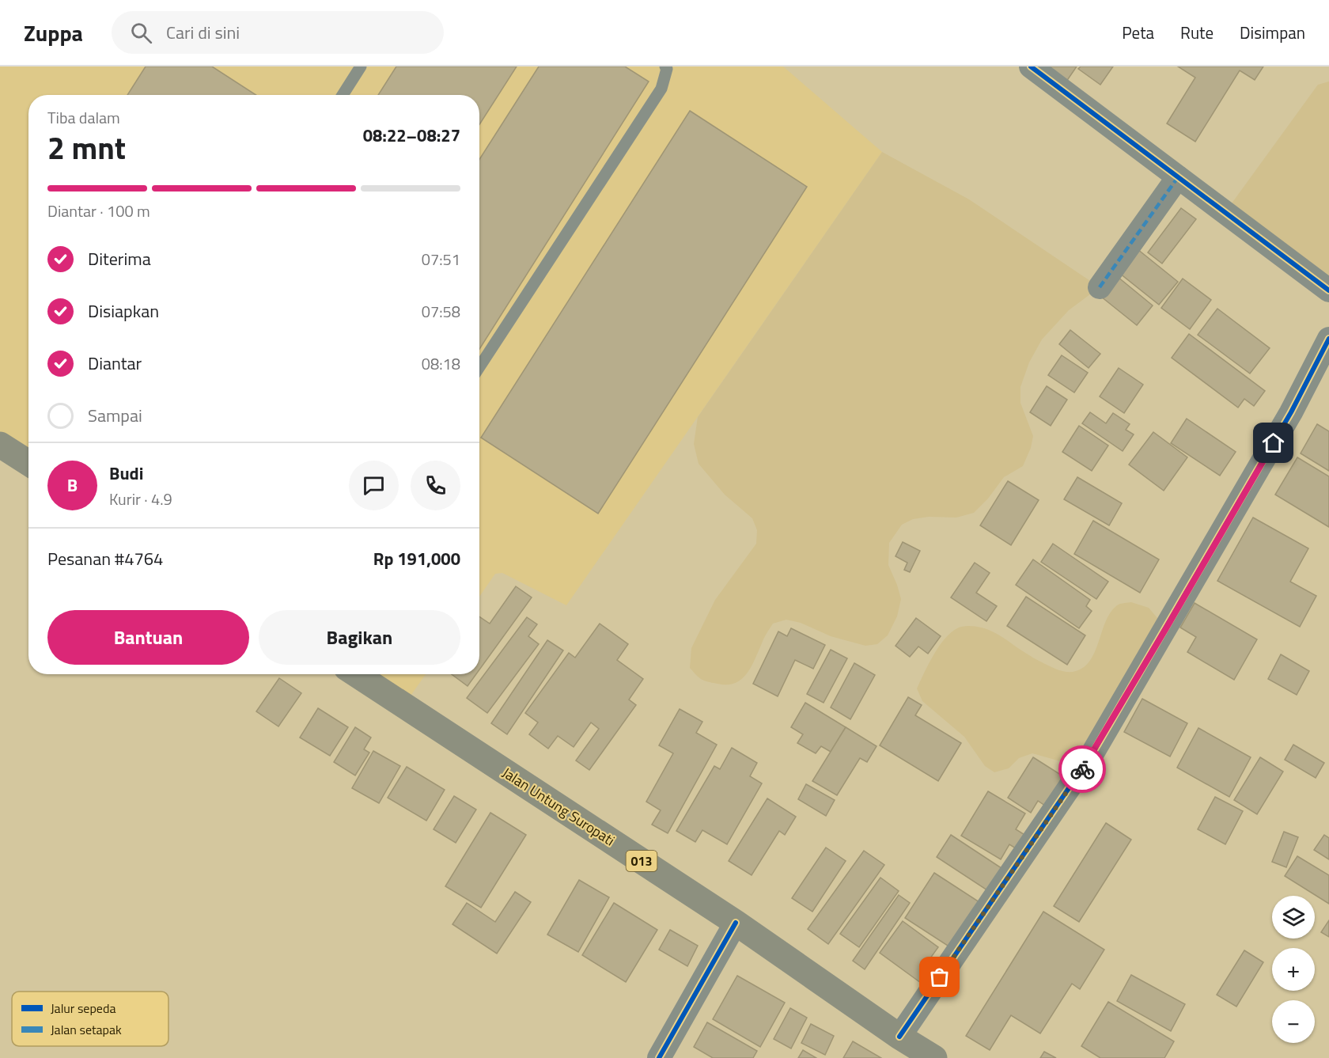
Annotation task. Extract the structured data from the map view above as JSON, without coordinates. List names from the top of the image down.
{
  "streets": {
    "main road": ["Jalan Untung Suropati", "013"]
  },
  "legend": ["Jalur sepeda", "Jalan setapak"],
  "page": {
    "header": "Zuppa",
    "search": "Cari di sini",
    "nav": ["Peta", "Rute", "Disimpan"],
    "heading": ["2 mnt", "Tiba dalam", "08:22–08:27"],
    "panel": [
      "Budi",
      "Kurir · 4.9",
      "Pesanan #4764",
      "Rp 191,000"
    ],
    "bar": "Diantar · 100 m",
    "list": [
      ["Diterima", "07:51"],
      ["Disiapkan", "07:58"],
      ["Diantar", "08:18"],
      "Sampai"
    ],
    "round": "B",
    "buttons": ["Bantuan", "Bagikan"],
    "map_buttons": ["+", "−"]
  }
}
